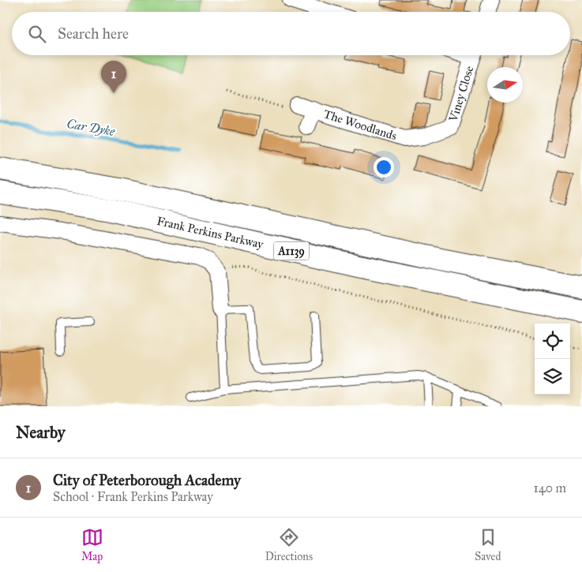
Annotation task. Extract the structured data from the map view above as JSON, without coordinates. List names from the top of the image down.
{
  "streets": {
    "highway": ["Frank Perkins Parkway", "A1139"],
    "street": ["Viney Close", "The Woodlands"]
  },
  "crossings": [
    ["Viney Close", "The Woodlands"]
  ],
  "water": ["Car Dyke"],
  "north": "right",
  "page": {
    "search": "Search here",
    "pins": "1",
    "heading": "Nearby",
    "list": [
      {
        "mark": "1",
        "name": "City of Peterborough Academy",
        "note": "School · Frank Perkins Parkway",
        "value": "140 m"
      }
    ],
    "nav": ["Map", "Directions", "Saved"]
  }
}
